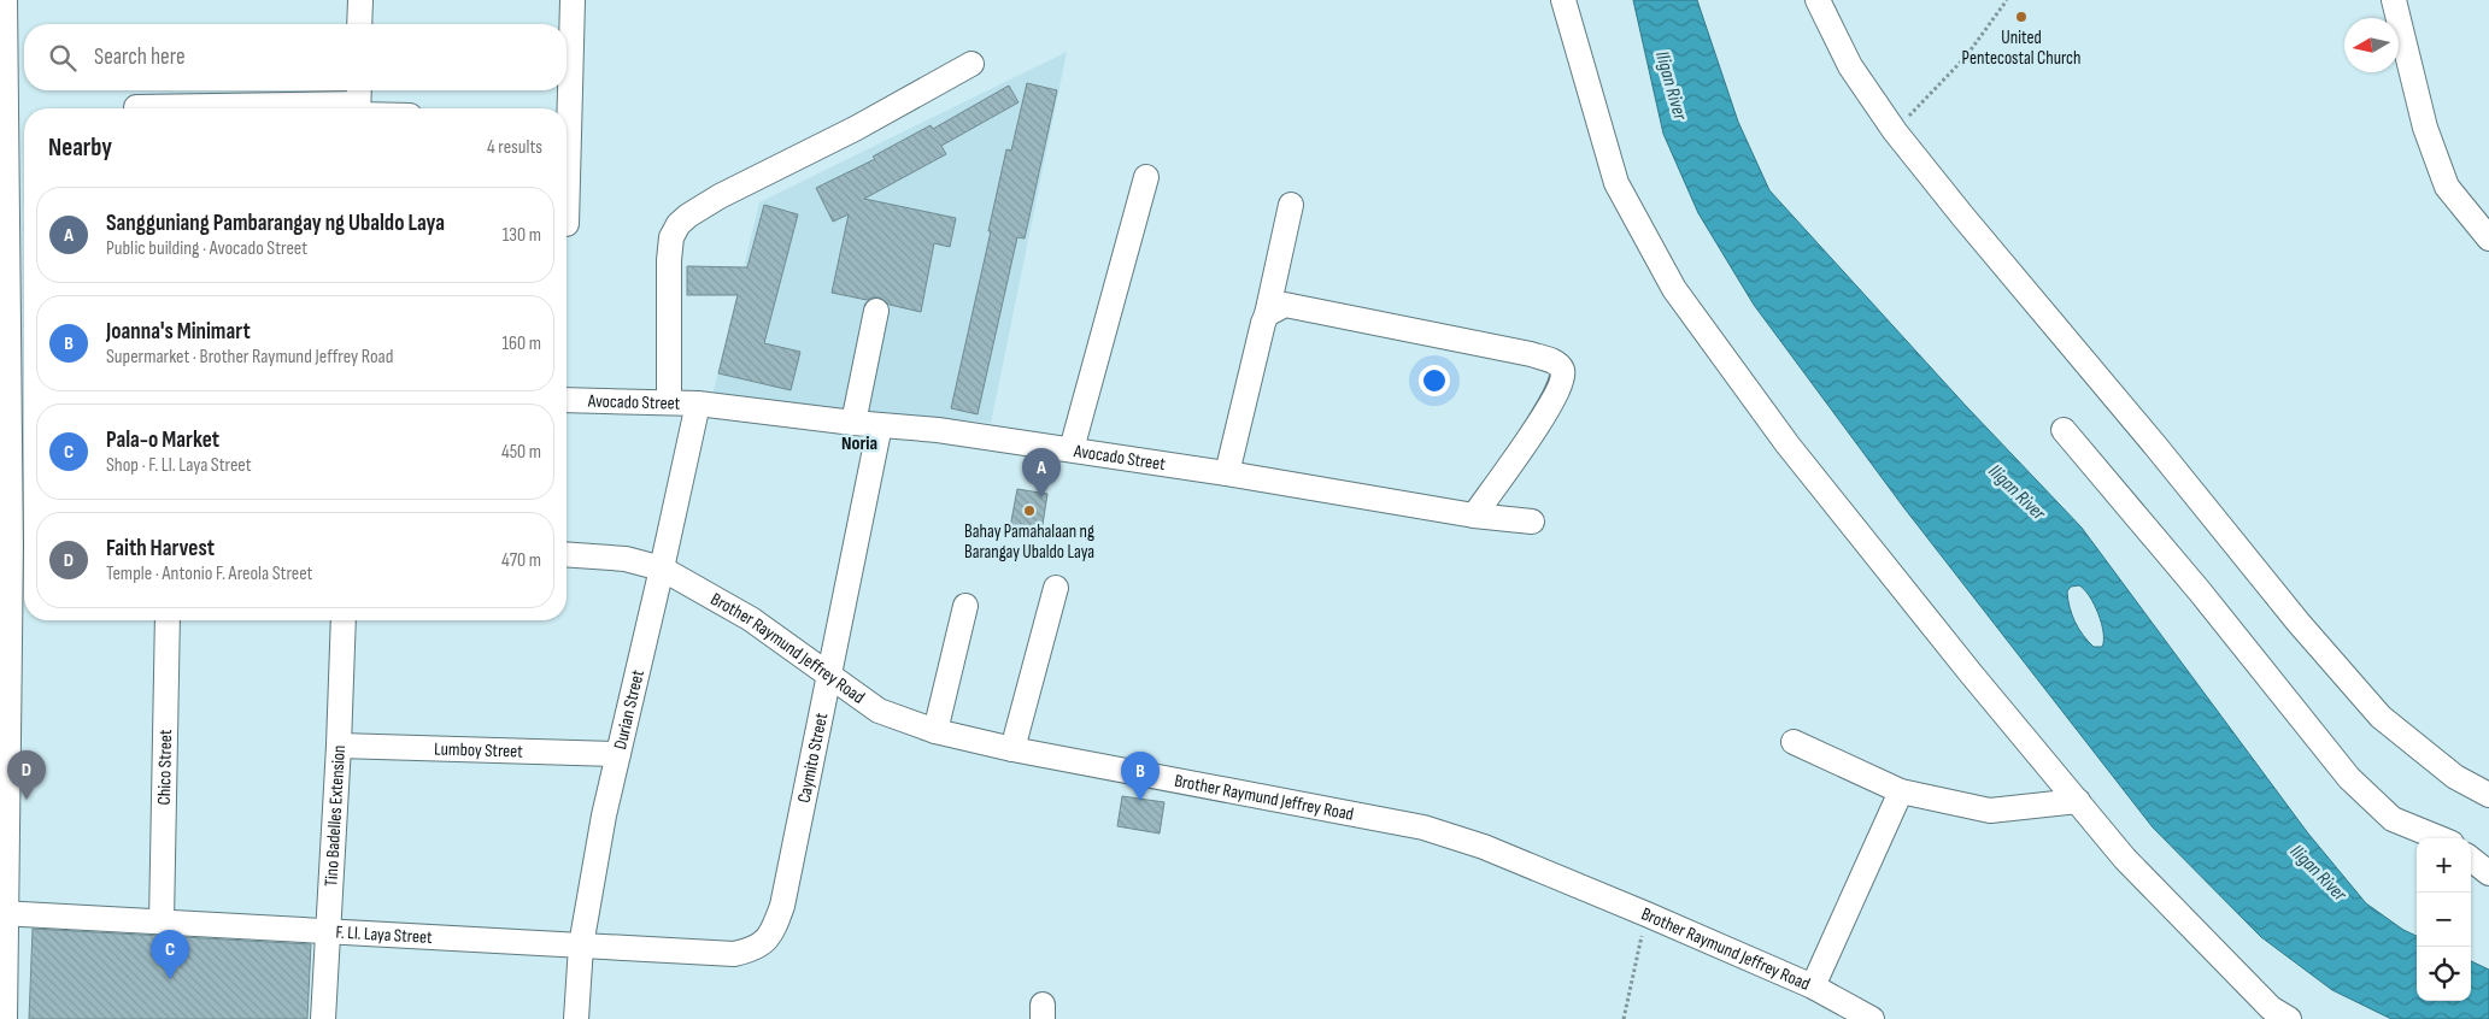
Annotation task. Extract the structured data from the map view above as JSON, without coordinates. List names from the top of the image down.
{
  "streets": {
    "street": [
      "Avocado Street",
      "Brother Raymund Jeffrey Road",
      "Durian Street",
      "Lumboy Street",
      "Caymito Street",
      "Chico Street",
      "Tino Badelles Extension",
      "F. Ll. Laya Street"
    ]
  },
  "crossings": [
    ["Avocado Street", "Durian Street"],
    ["Avocado Street", "Caymito Street"],
    ["Brother Raymund Jeffrey Road", "Durian Street"],
    ["Brother Raymund Jeffrey Road", "Caymito Street"],
    ["Durian Street", "Lumboy Street"],
    ["Durian Street", "F. Ll. Laya Street"],
    ["Lumboy Street", "Tino Badelles Extension"],
    ["Caymito Street", "F. Ll. Laya Street"],
    ["Chico Street", "F. Ll. Laya Street"],
    ["Tino Badelles Extension", "F. Ll. Laya Street"]
  ],
  "districts": ["Noria"],
  "water": ["Iligan River"],
  "places": ["United Pentecostal Church", "Bahay Pamahalaan ng Barangay Ubaldo Laya"],
  "north": "left",
  "page": {
    "search": "Search here",
    "heading": ["Nearby", "4 results"],
    "list": [
      {
        "mark": "A",
        "name": "Sangguniang Pambarangay ng Ubaldo Laya",
        "note": "Public building · Avocado Street",
        "value": "130 m"
      },
      {
        "mark": "B",
        "name": "Joanna's Minimart",
        "note": "Supermarket · Brother Raymund Jeffrey Road",
        "value": "160 m"
      },
      {
        "mark": "C",
        "name": "Pala-o Market",
        "note": "Shop · F. Ll. Laya Street",
        "value": "450 m"
      },
      {
        "mark": "D",
        "name": "Faith Harvest",
        "note": "Temple · Antonio F. Areola Street",
        "value": "470 m"
      }
    ],
    "pins": [
      "A",
      "D",
      "B",
      "C"
    ],
    "map_buttons": ["+", "−"]
  }
}
